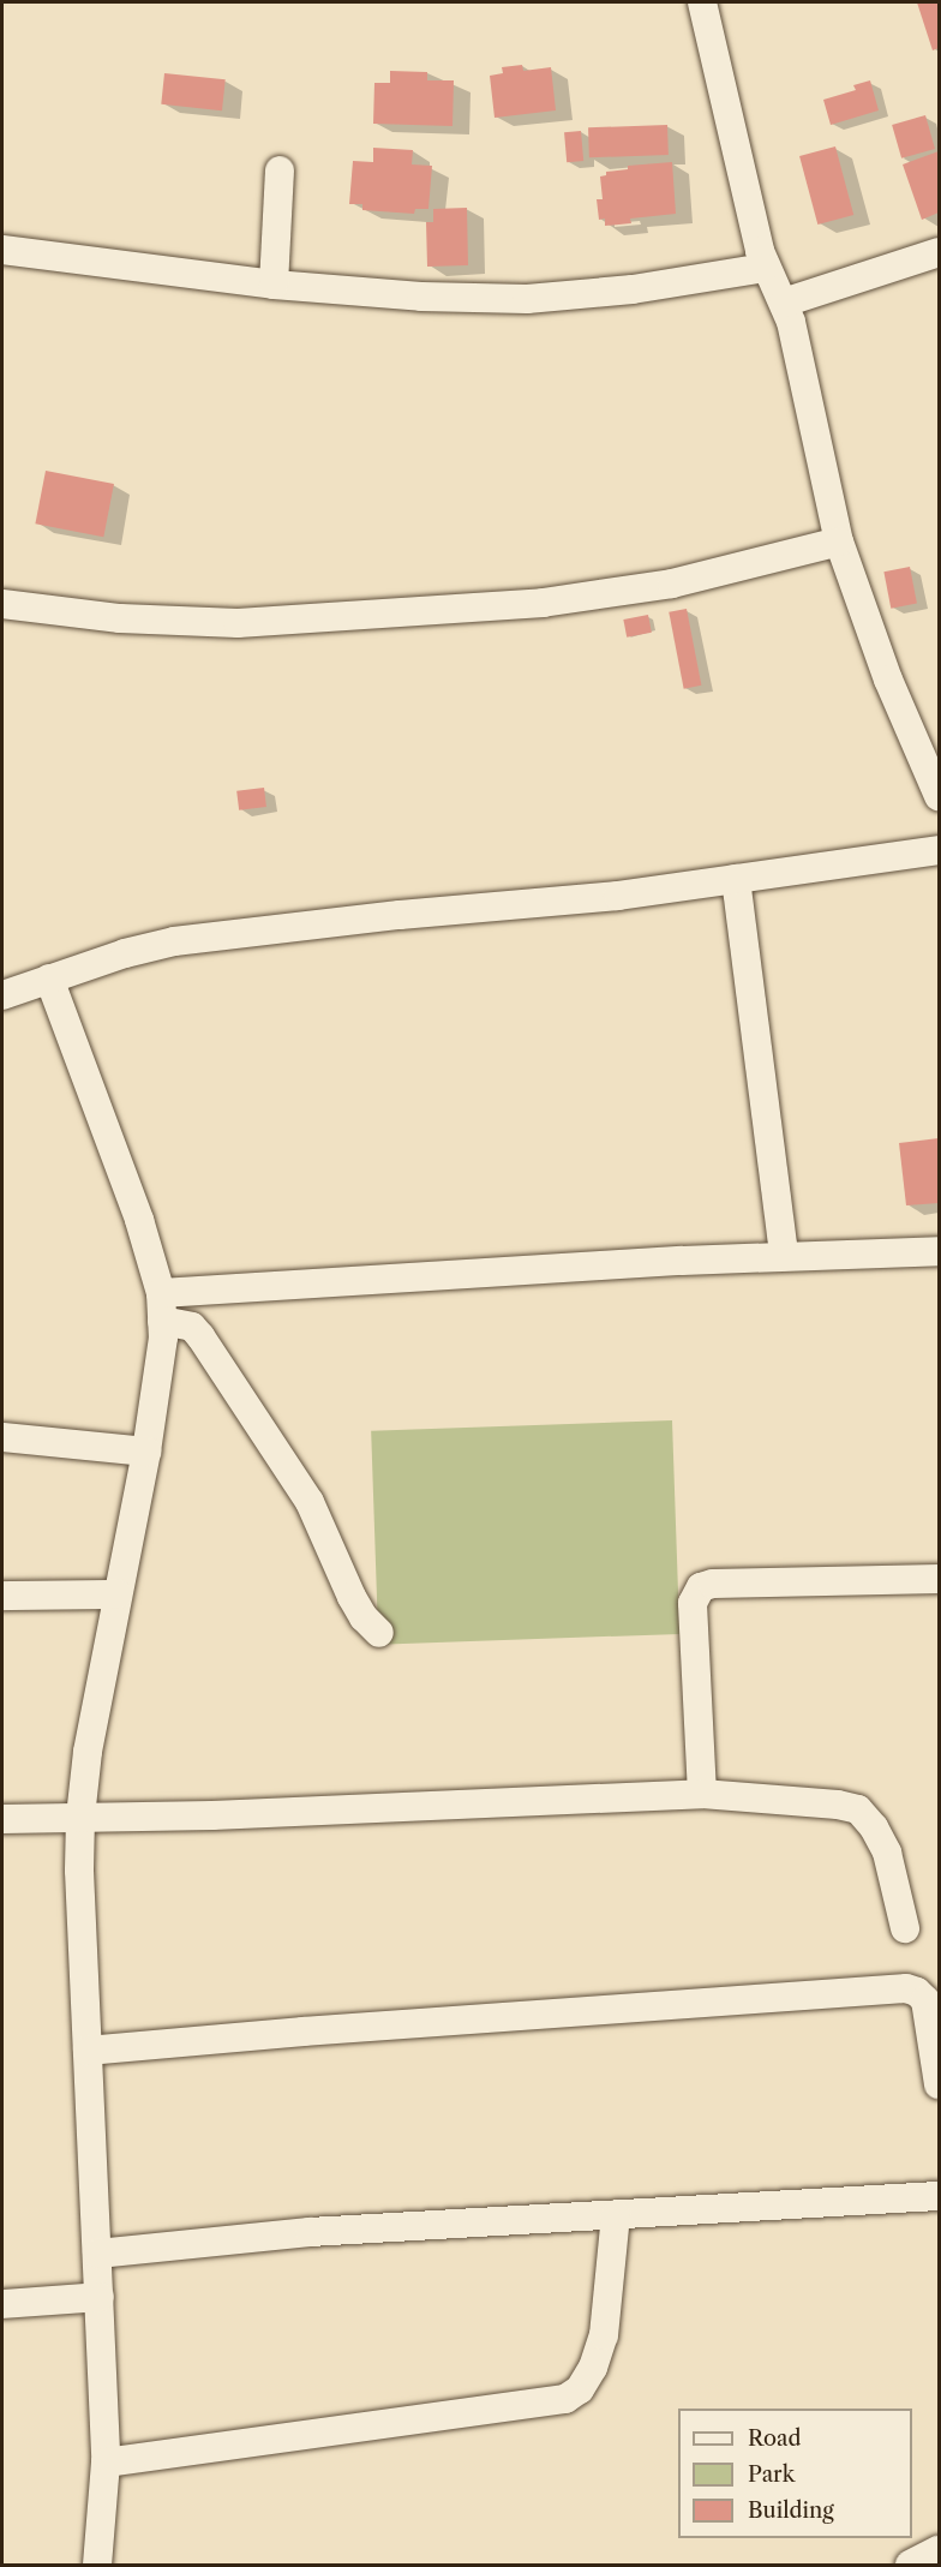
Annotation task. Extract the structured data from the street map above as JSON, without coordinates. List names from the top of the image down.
{
  "legend": ["Road", "Park", "Building"]
}
